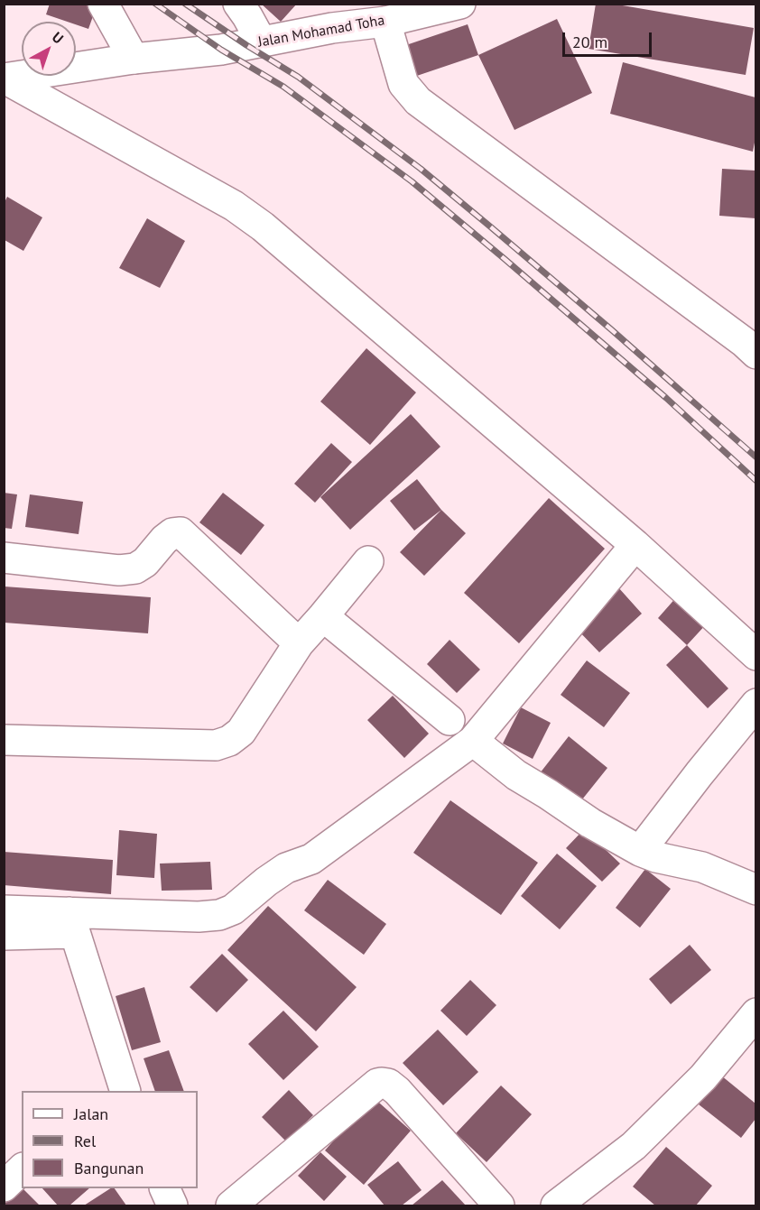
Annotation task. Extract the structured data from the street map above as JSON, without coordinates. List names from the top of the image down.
{
  "streets": {
    "street": ["Jalan Mohamad Toha"]
  },
  "legend": ["Jalan", "Rel", "Bangunan"],
  "scale_bar": "20 m",
  "north": "top right"
}
